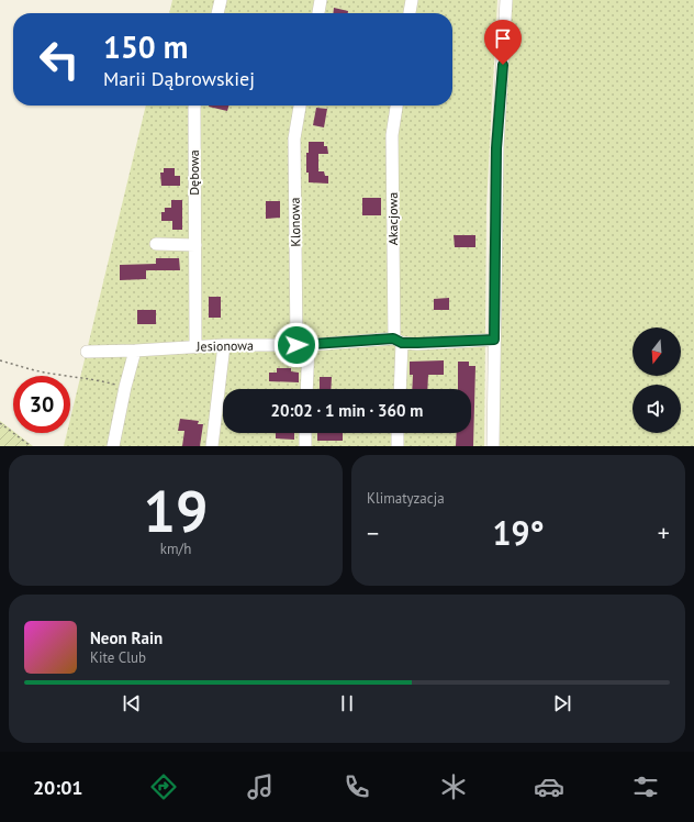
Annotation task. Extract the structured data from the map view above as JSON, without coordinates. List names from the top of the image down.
{
  "streets": {
    "street": [
      "Dębowa",
      "Akacjowa",
      "Klonowa",
      "Jesionowa"
    ]
  },
  "crossings": [
    ["Dębowa", "Jesionowa"],
    ["Akacjowa", "Jesionowa"],
    ["Klonowa", "Jesionowa"]
  ],
  "north": "bottom",
  "page": {
    "turn": ["150 m", "Marii Dąbrowskiej"],
    "limit": "30",
    "trip": "20:02 · 1 min · 360 m",
    "tile": [
      ["19", "km/h"],
      "Klimatyzacja"
    ],
    "heat": ["−", "19°", "+"],
    "song": ["Neon Rain", "Kite Club"],
    "tabs": "20:01"
  }
}
